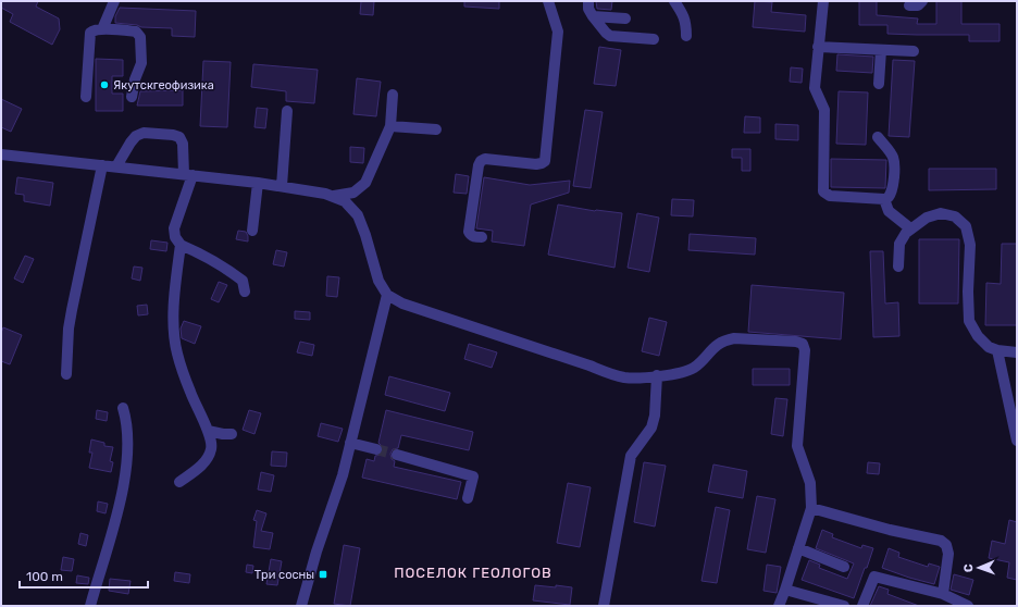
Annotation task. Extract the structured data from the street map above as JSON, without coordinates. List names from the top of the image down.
{
  "districts": ["ПОСЕЛОК ГЕОЛОГОВ"],
  "places": {
    "other": ["Якутскгеофизика"],
    "transit": ["Три сосны"]
  },
  "scale_bar": "100 m",
  "north": "left"
}
